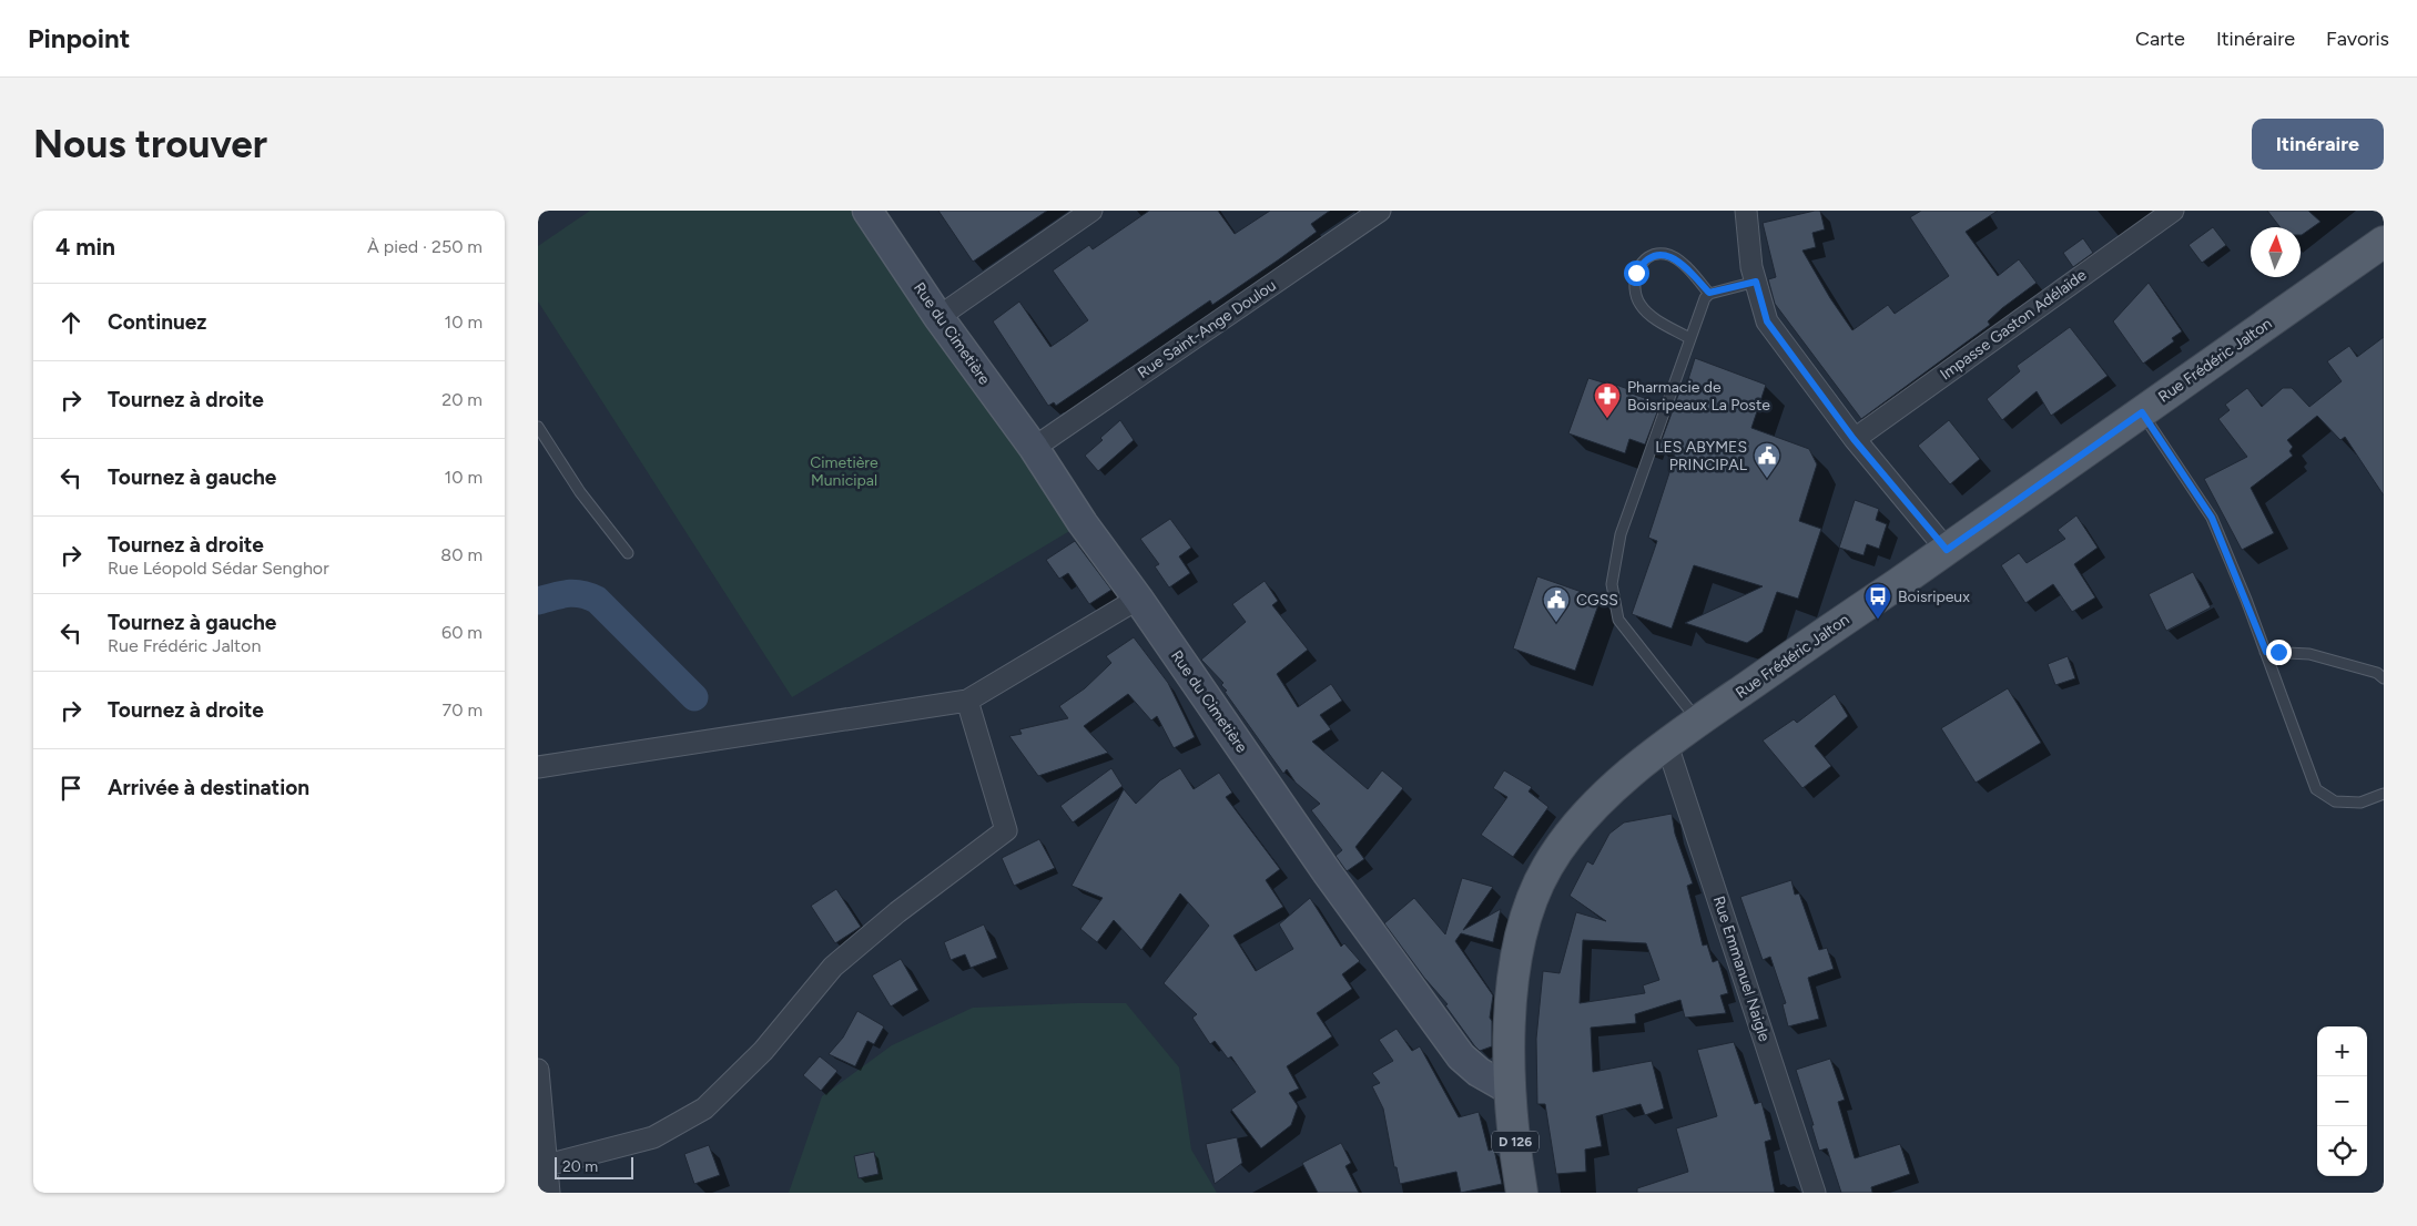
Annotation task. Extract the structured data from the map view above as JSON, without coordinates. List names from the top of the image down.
{
  "streets": {
    "main road": ["Rue Frédéric Jalton", "D 126"],
    "street": [
      "Impasse Gaston Adélaïde",
      "Rue Saint-Ange Doulou",
      "Rue du Cimetière",
      "Rue Emmanuel Naigle"
    ]
  },
  "crossings": [
    ["Rue Saint-Ange Doulou", "Rue du Cimetière"],
    ["Rue du Cimetière", "Rue Frédéric Jalton"],
    ["Rue du Cimetière", "D 126"],
    ["Rue Frédéric Jalton", "Rue Emmanuel Naigle"],
    ["Rue Frédéric Jalton", "D 126"]
  ],
  "parks": ["Cimetière Municipal"],
  "places": {
    "pharmacy": ["Pharmacie de Boisripeaux La Poste"],
    "public building": ["LES ABYMES PRINCIPAL", "CGSS"],
    "bus stop": ["Boisripeux"]
  },
  "scale_bar": "20 m",
  "north": "top",
  "page": {
    "header": "Pinpoint",
    "nav": ["Carte", "Itinéraire", "Favoris"],
    "buttons": "Itinéraire",
    "title": "Nous trouver",
    "heading": ["4 min", "À pied · 250 m"],
    "list": [
      ["Continuez", "10 m"],
      ["Tournez à droite", "20 m"],
      ["Tournez à gauche", "10 m"],
      ["Tournez à droite", "Rue Léopold Sédar Senghor", "80 m"],
      ["Tournez à gauche", "Rue Frédéric Jalton", "60 m"],
      ["Tournez à droite", "70 m"],
      "Arrivée à destination"
    ],
    "map_buttons": ["+", "−"],
    "scale": "20 m"
  }
}
